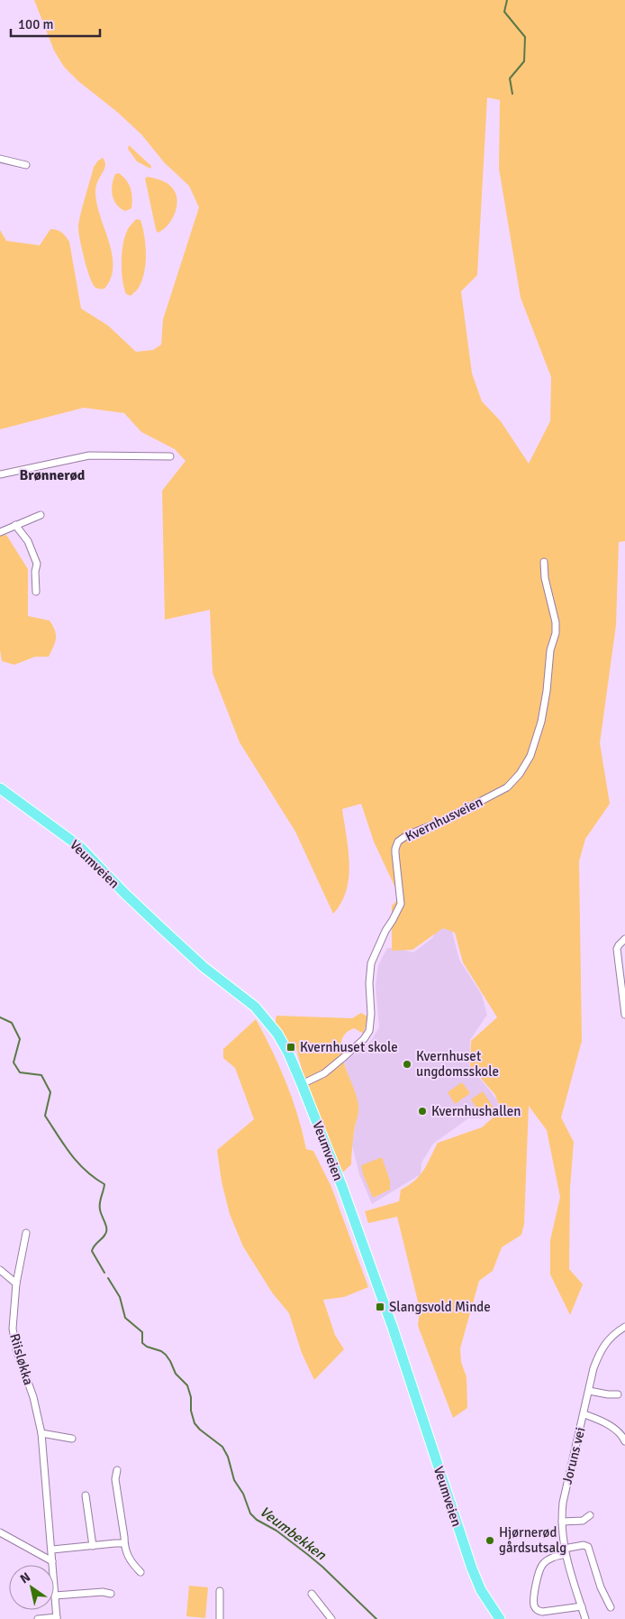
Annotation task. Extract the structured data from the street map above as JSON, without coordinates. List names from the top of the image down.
{
  "streets": {
    "main road": ["Veumveien"],
    "street": ["Kvernhusveien", "Riisløkka", "Joruns vei"]
  },
  "crossings": [
    ["Kvernhusveien", "Veumveien"]
  ],
  "districts": ["Brønnerød"],
  "water": ["Veumbekken"],
  "places": {
    "transit": ["Kvernhuset skole", "Slangsvold Minde"],
    "other": ["Kvernhuset ungdomsskole", "Kvernhushallen", "Hjørnerød gårdsutsalg"]
  },
  "scale_bar": "100 m",
  "north": "top left"
}
